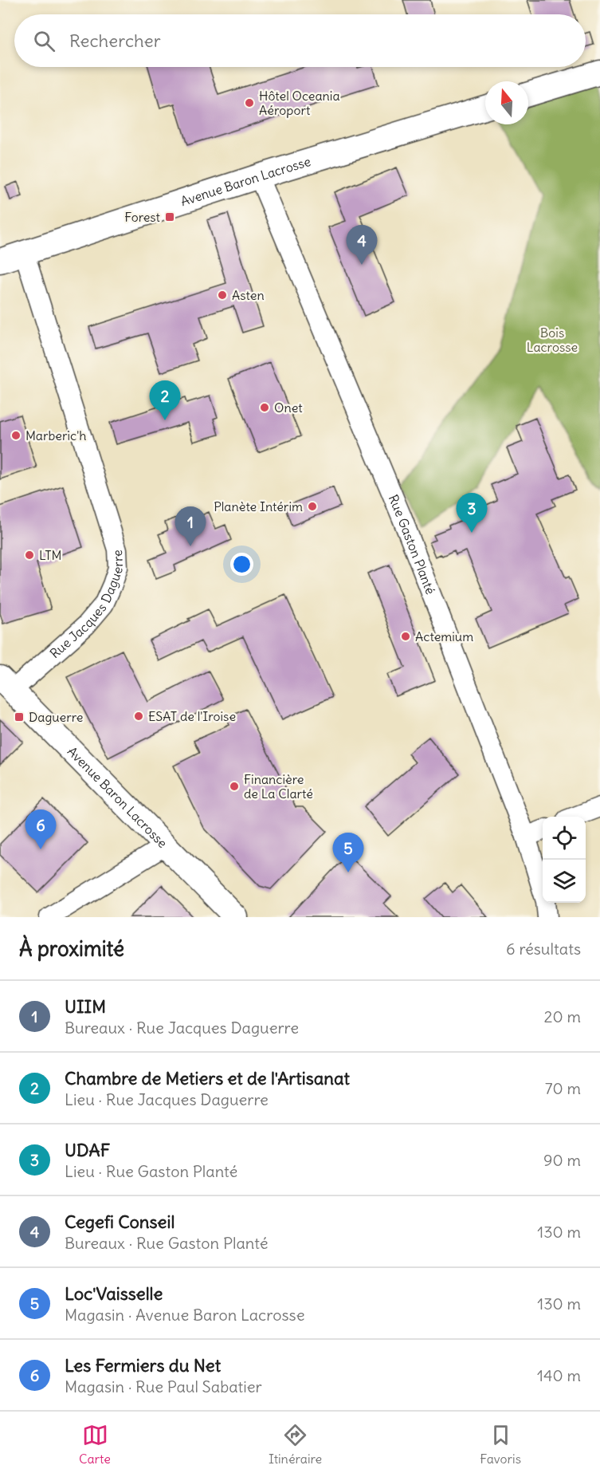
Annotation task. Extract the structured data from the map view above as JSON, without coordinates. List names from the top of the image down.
{
  "streets": {
    "street": ["Avenue Baron Lacrosse", "Rue Gaston Planté", "Rue Jacques Daguerre"]
  },
  "crossings": [
    ["Avenue Baron Lacrosse", "Rue Gaston Planté"],
    ["Avenue Baron Lacrosse", "Rue Jacques Daguerre"]
  ],
  "parks": ["Bois Lacrosse"],
  "places": {
    "other": [
      "Hôtel Oceania Aéroport",
      "Asten",
      "Onet",
      "Marberic'h",
      "Planète Intérim",
      "LTM",
      "Actemium",
      "ESAT de l'Iroise",
      "Financière de La Clarté"
    ],
    "transit": ["Forest", "Daguerre"]
  },
  "north": "top",
  "page": {
    "search": "Rechercher",
    "pins": [
      "4",
      "2",
      "3",
      "1",
      "6",
      "5"
    ],
    "heading": ["À proximité", "6 résultats"],
    "list": [
      {
        "mark": "1",
        "name": "UIIM",
        "note": "Bureaux · Rue Jacques Daguerre",
        "value": "20 m"
      },
      {
        "mark": "2",
        "name": "Chambre de Metiers et de l'Artisanat",
        "note": "Lieu · Rue Jacques Daguerre",
        "value": "70 m"
      },
      {
        "mark": "3",
        "name": "UDAF",
        "note": "Lieu · Rue Gaston Planté",
        "value": "90 m"
      },
      {
        "mark": "4",
        "name": "Cegefi Conseil",
        "note": "Bureaux · Rue Gaston Planté",
        "value": "130 m"
      },
      {
        "mark": "5",
        "name": "Loc'Vaisselle",
        "note": "Magasin · Avenue Baron Lacrosse",
        "value": "130 m"
      },
      {
        "mark": "6",
        "name": "Les Fermiers du Net",
        "note": "Magasin · Rue Paul Sabatier",
        "value": "140 m"
      }
    ],
    "nav": ["Carte", "Itinéraire", "Favoris"]
  }
}
